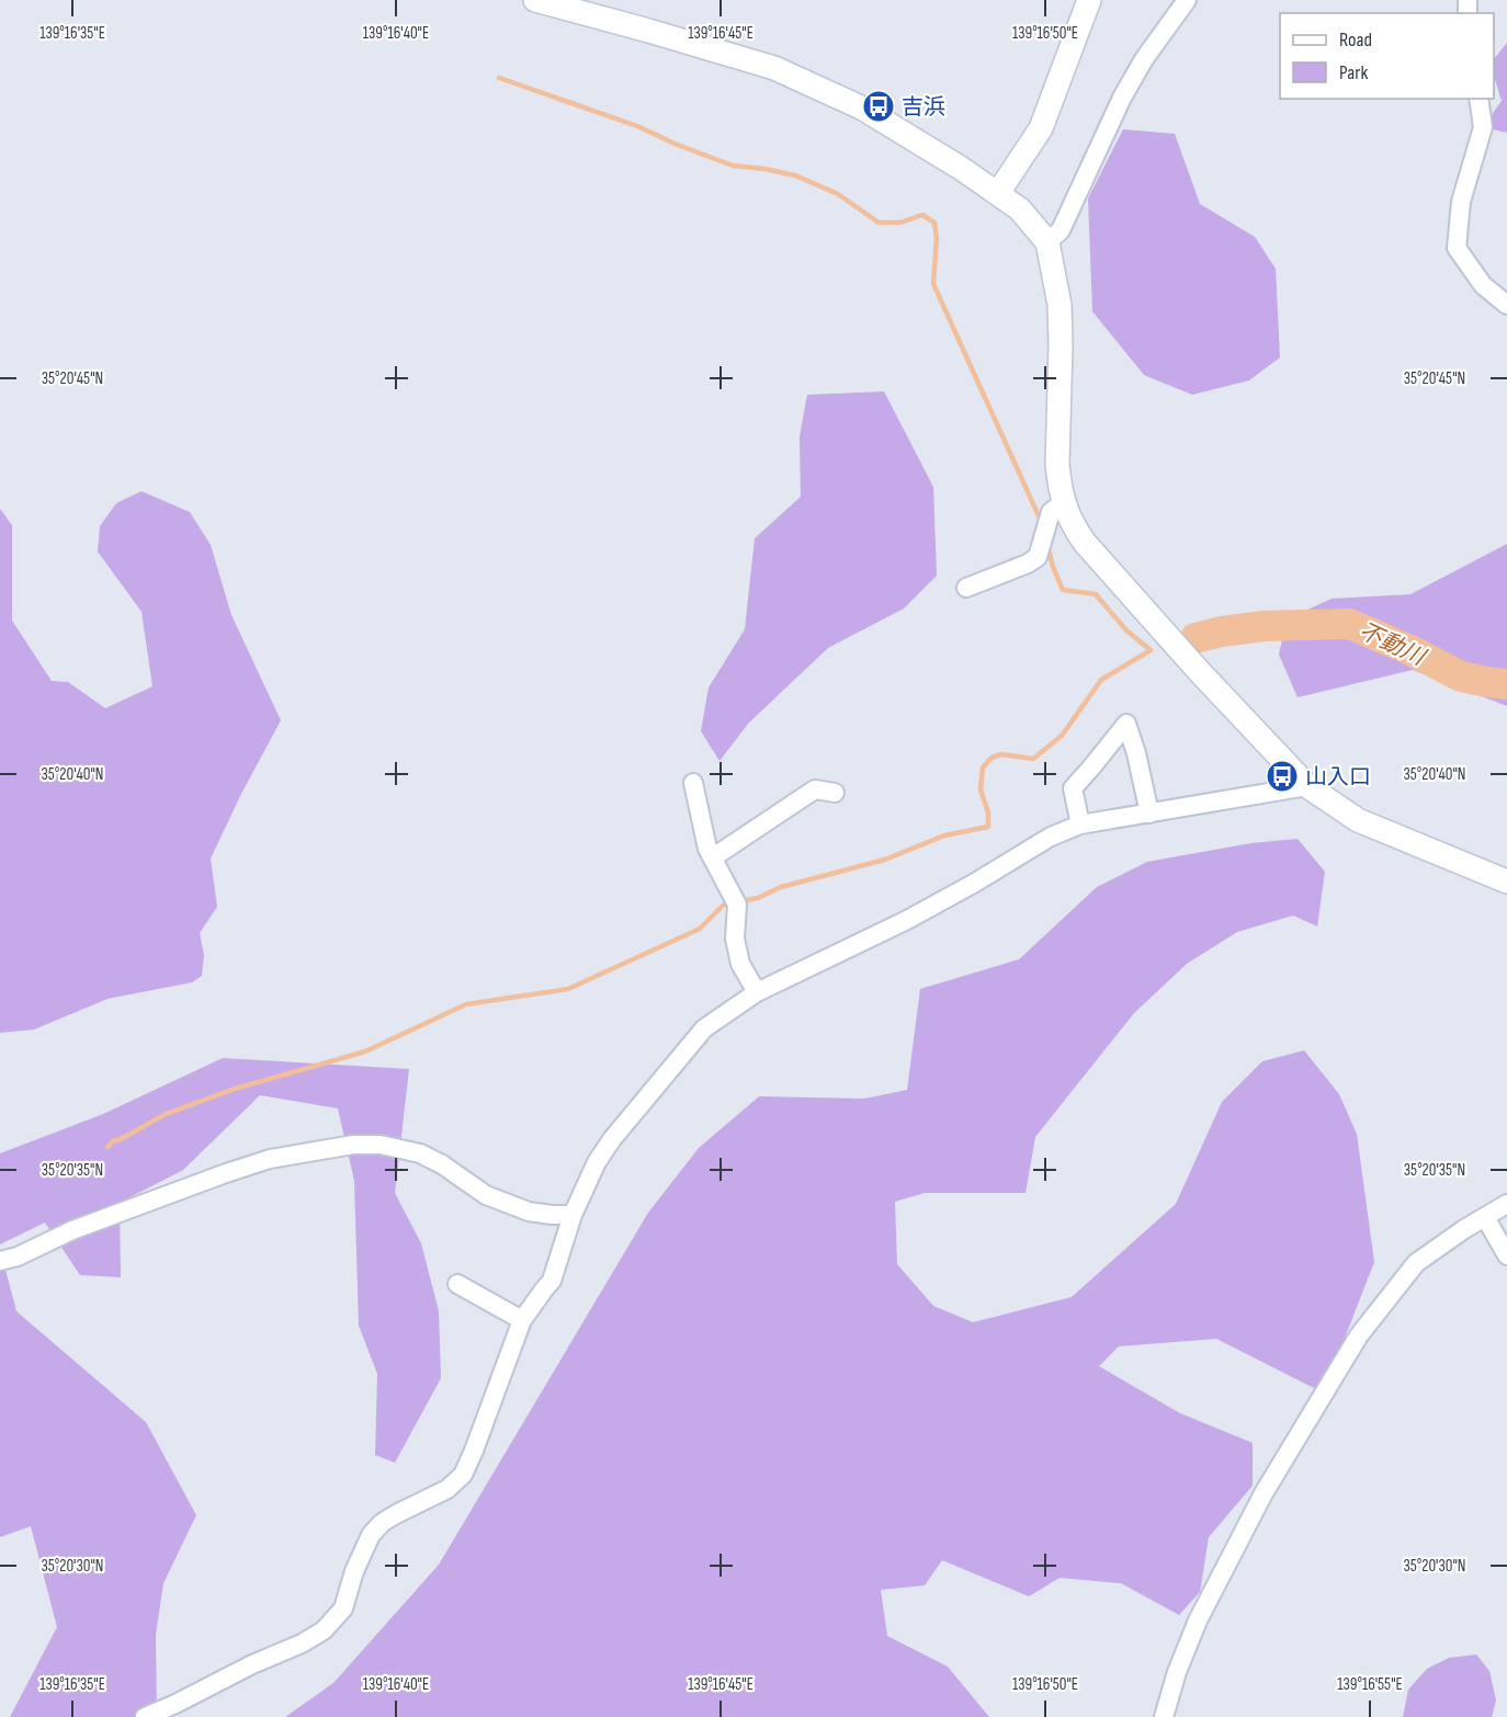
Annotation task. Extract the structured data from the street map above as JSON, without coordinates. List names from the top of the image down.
{
  "water": ["不動川"],
  "places": {
    "bus stop": ["吉浜", "山入口"]
  },
  "legend": ["Road", "Park"],
  "coordinates": [
    "139°16'35\"E",
    "139°16'40\"E",
    "139°16'45\"E",
    "139°16'50\"E",
    "35°20'45\"N",
    "35°20'40\"N",
    "35°20'35\"N",
    "35°20'30\"N",
    "139°16'55\"E"
  ]
}
